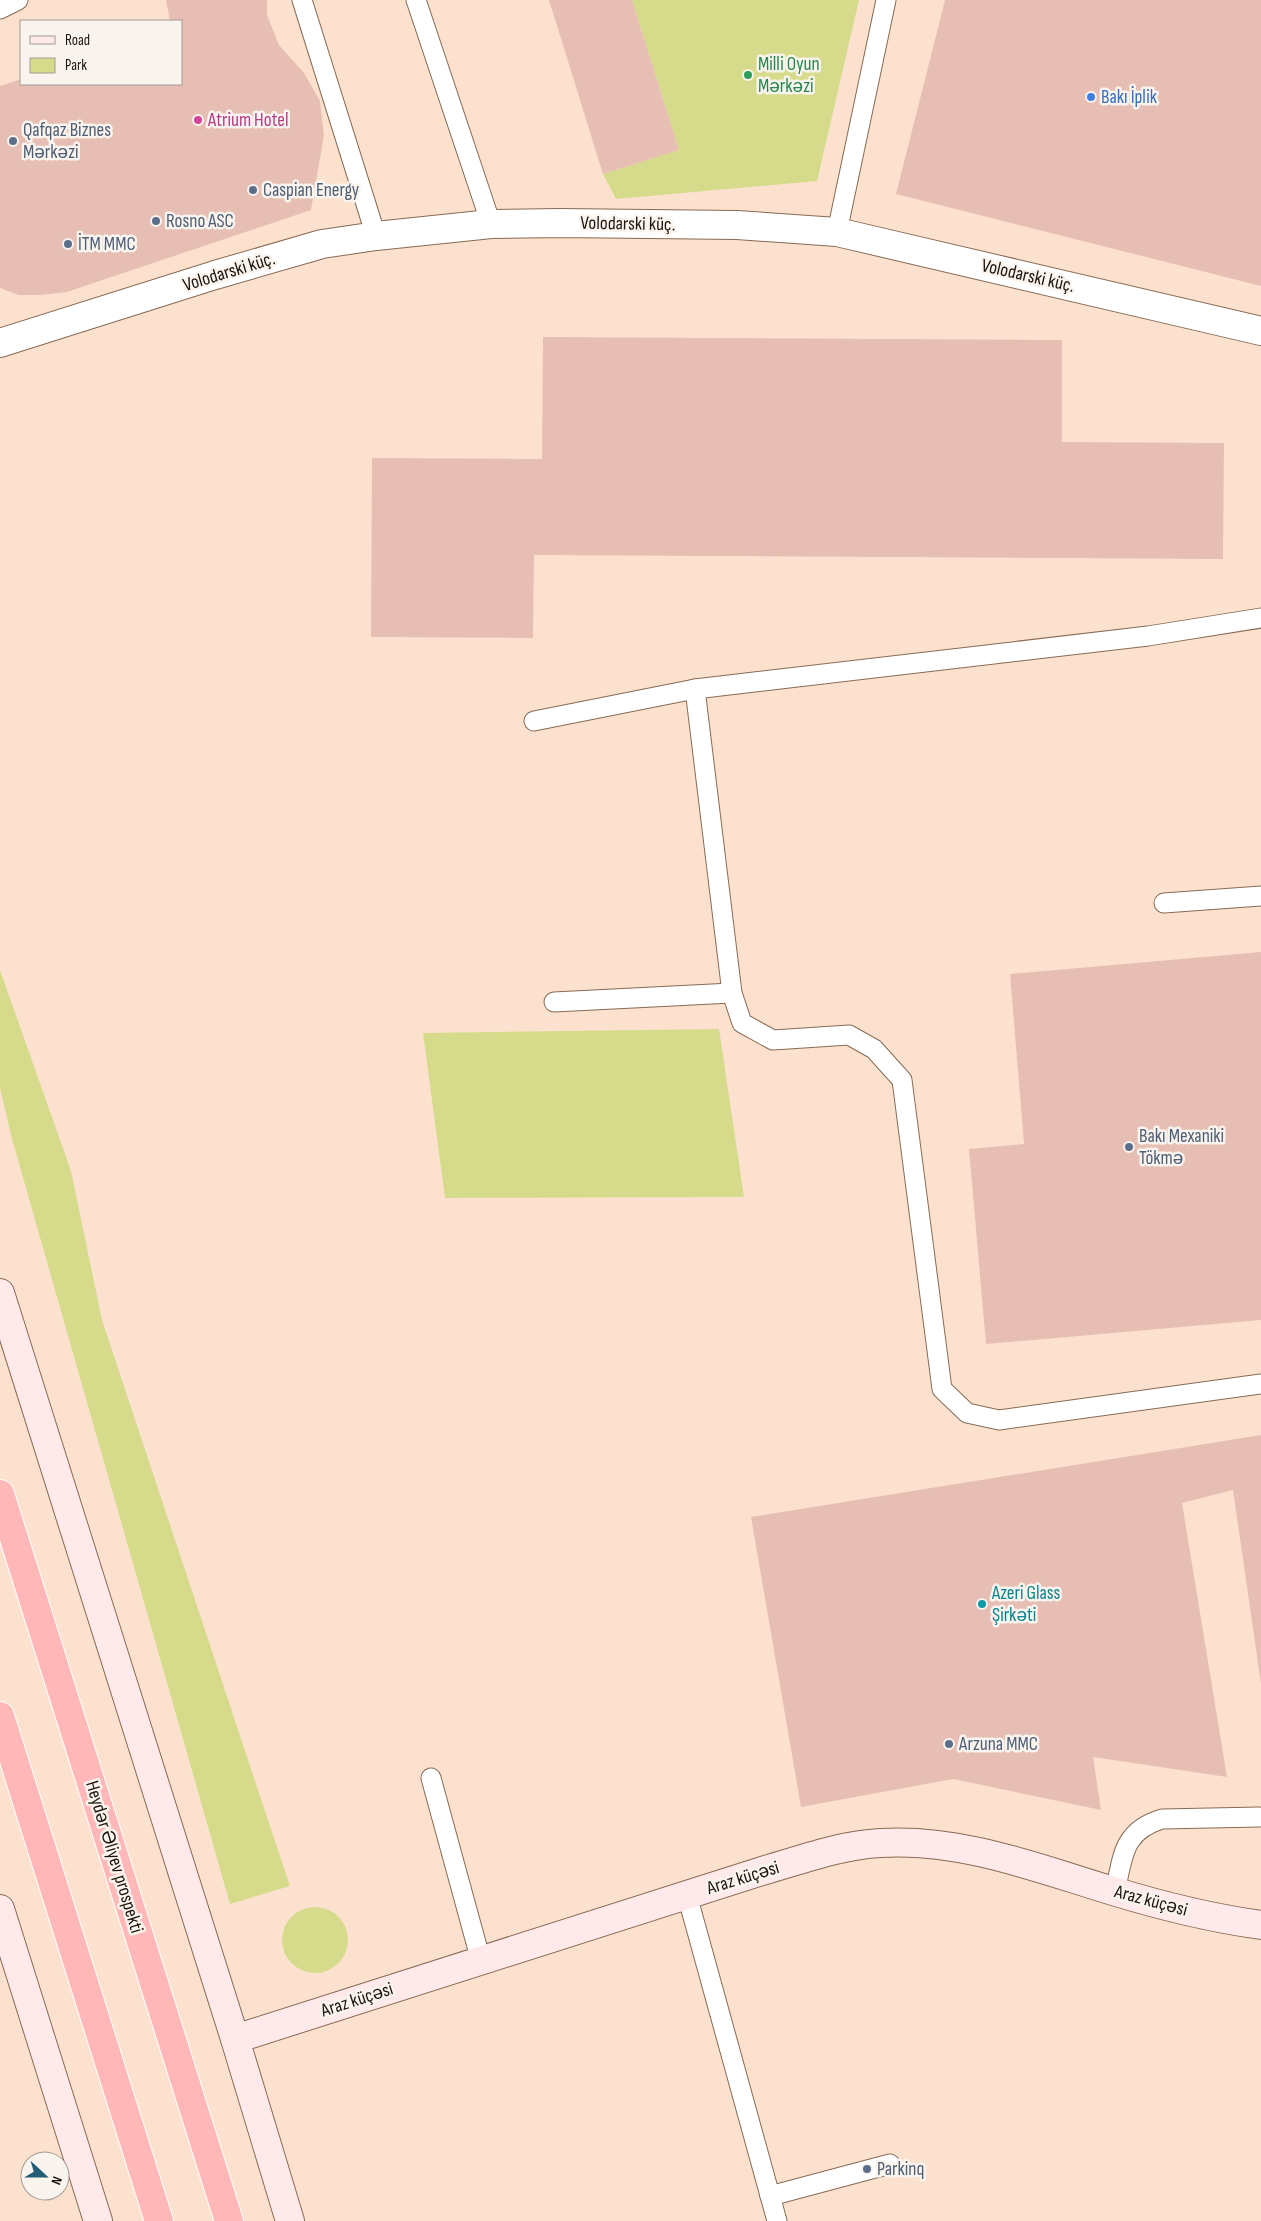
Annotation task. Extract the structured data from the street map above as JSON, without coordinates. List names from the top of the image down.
{
  "streets": {
    "highway": ["Heydər Əliyev prospekti"],
    "main road": ["Araz küçəsi"],
    "street": ["Volodarski küç."]
  },
  "places": [
    "Milli Oyun Mərkəzi",
    "Bakı İplik",
    "Atrium Hotel",
    "Qafqaz Biznes Mərkəzi",
    "Caspian Energy",
    "Rosno ASC",
    "İTM MMC",
    "Bakı Mexaniki Tökmə",
    "Azeri Glass Şirkəti",
    "Arzuna MMC",
    "Parkinq"
  ],
  "legend": ["Road", "Park"],
  "north": "right"
}
